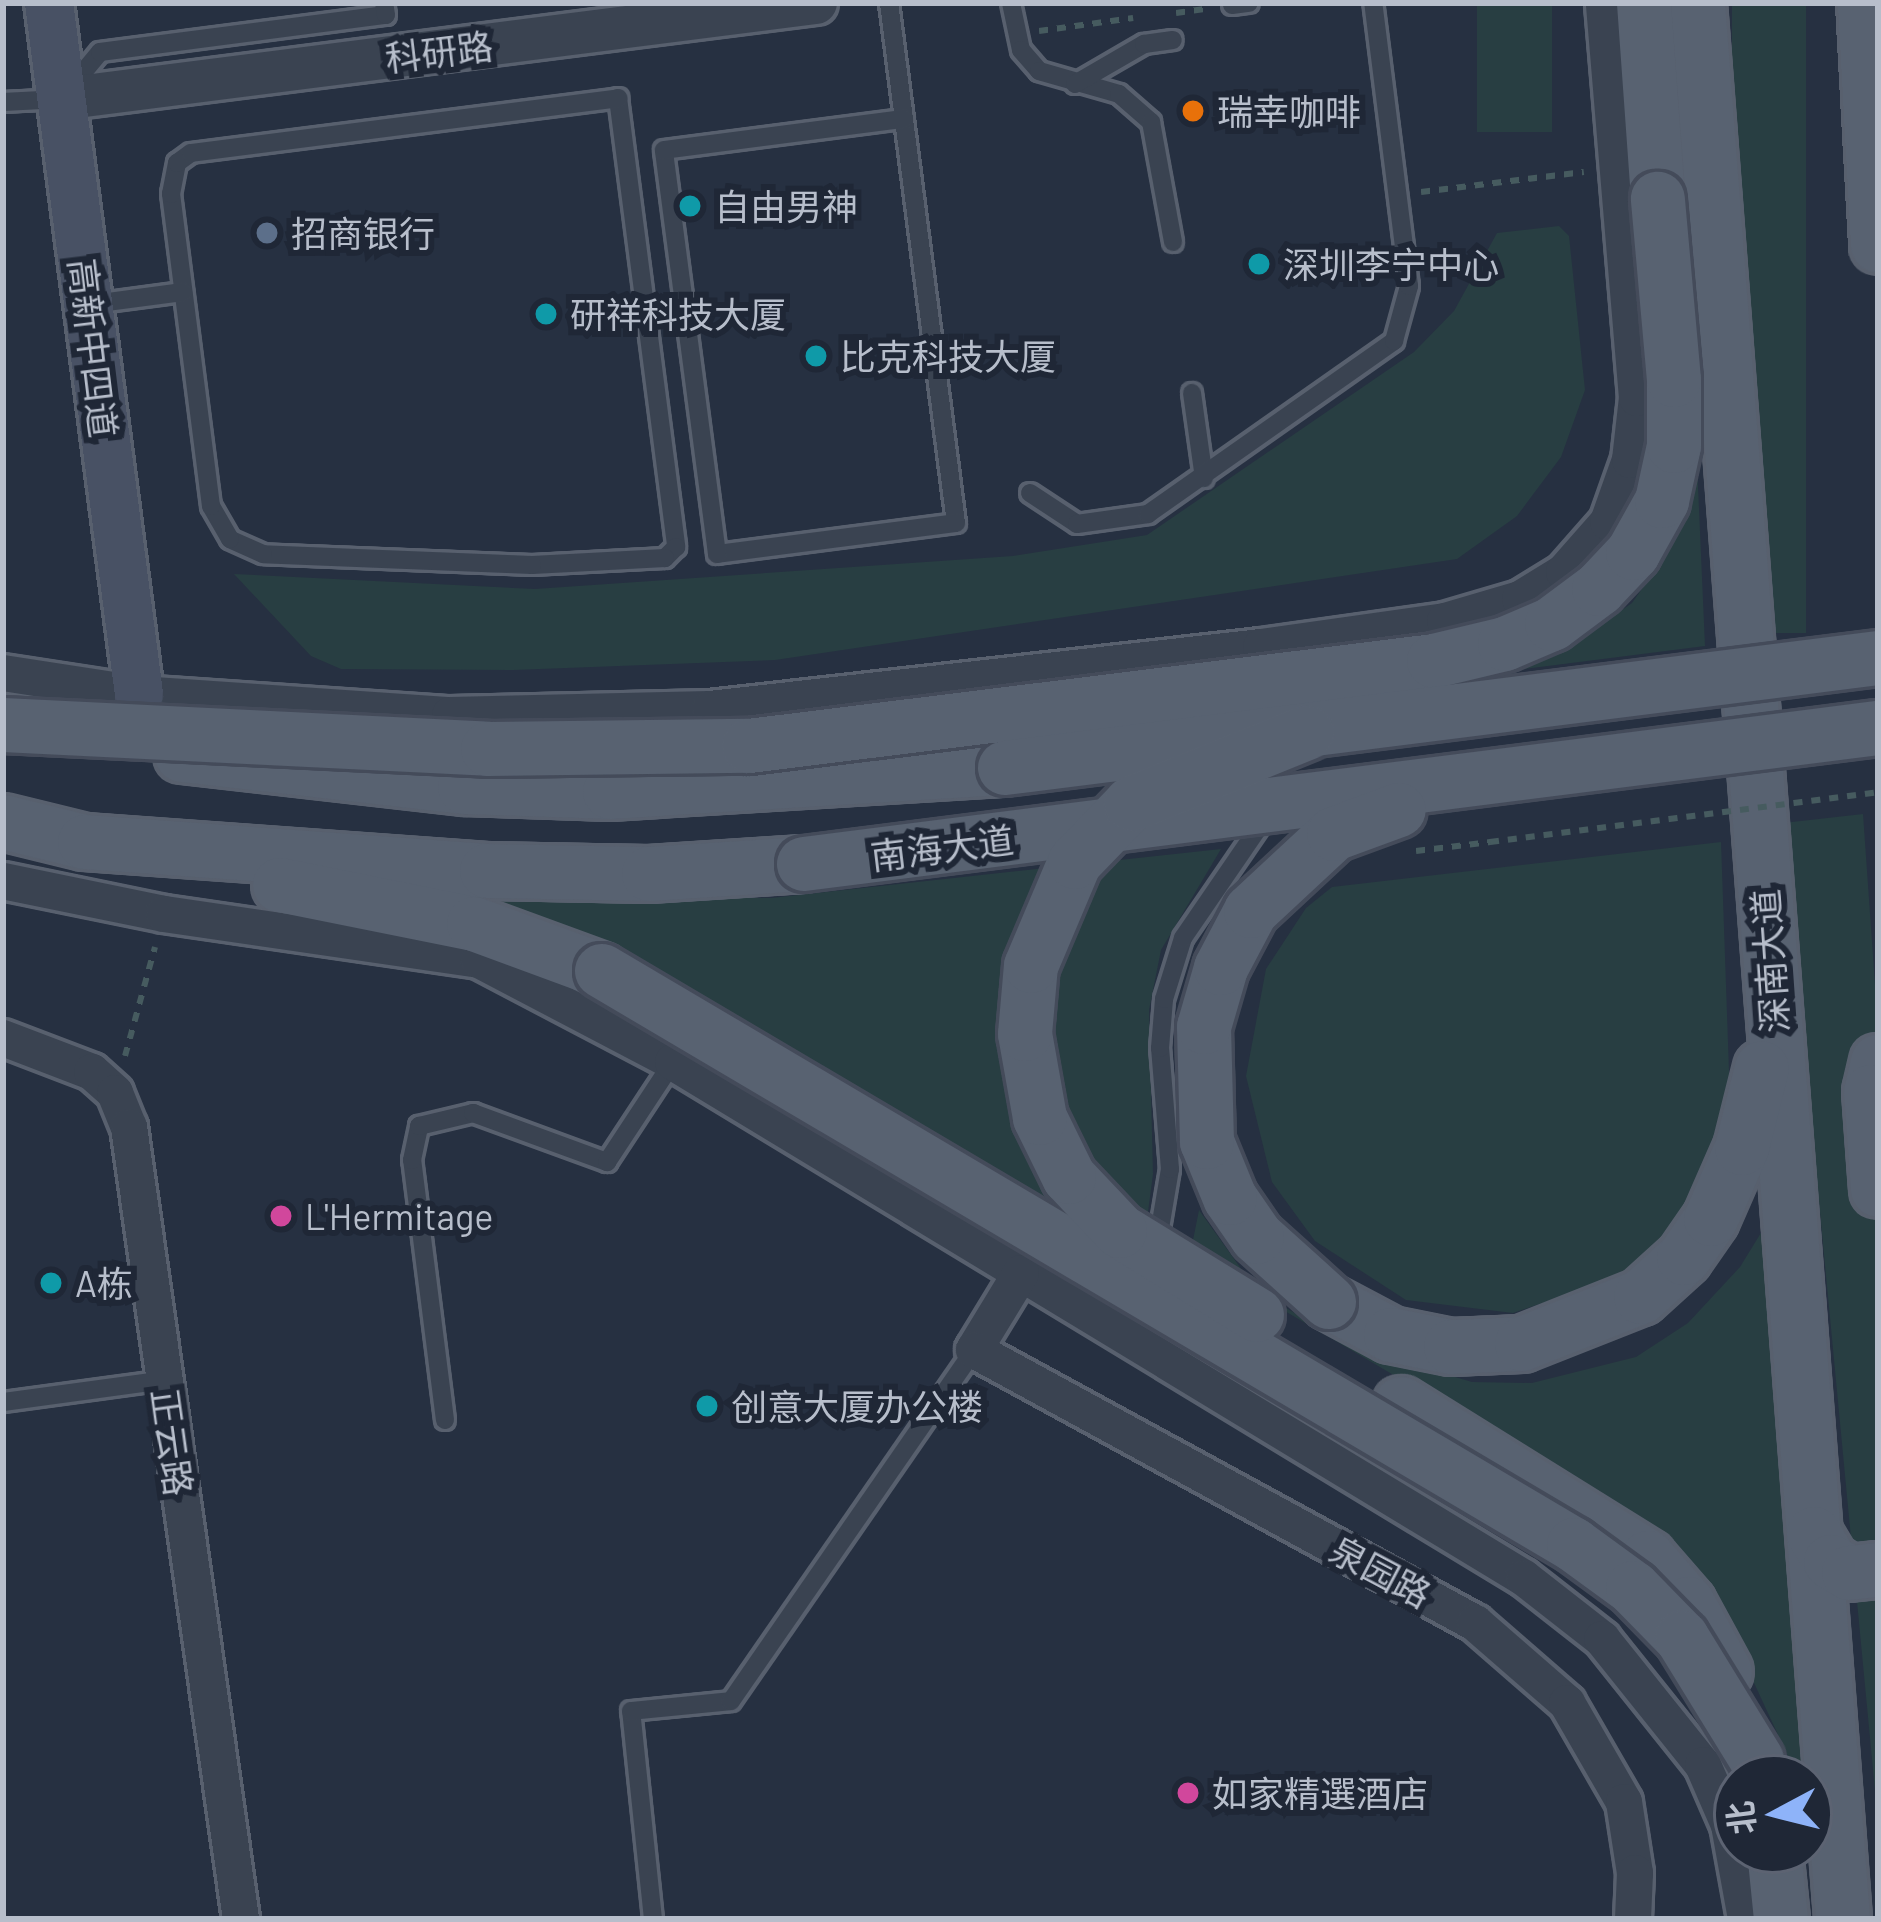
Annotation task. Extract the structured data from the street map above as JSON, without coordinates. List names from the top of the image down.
{
  "streets": {
    "main road": ["高新中四道", "南海大道", "深南大道"],
    "street": ["科研路", "正云路", "泉园路"]
  },
  "crossings": [
    ["科研路", "高新中四道"]
  ],
  "places": [
    "瑞幸咖啡",
    "自由男神",
    "招商银行",
    "深圳李宁中心",
    "研祥科技大厦",
    "比克科技大厦",
    "L'Hermitage",
    "A栋",
    "创意大厦办公楼",
    "如家精選酒店"
  ],
  "north": "left"
}
